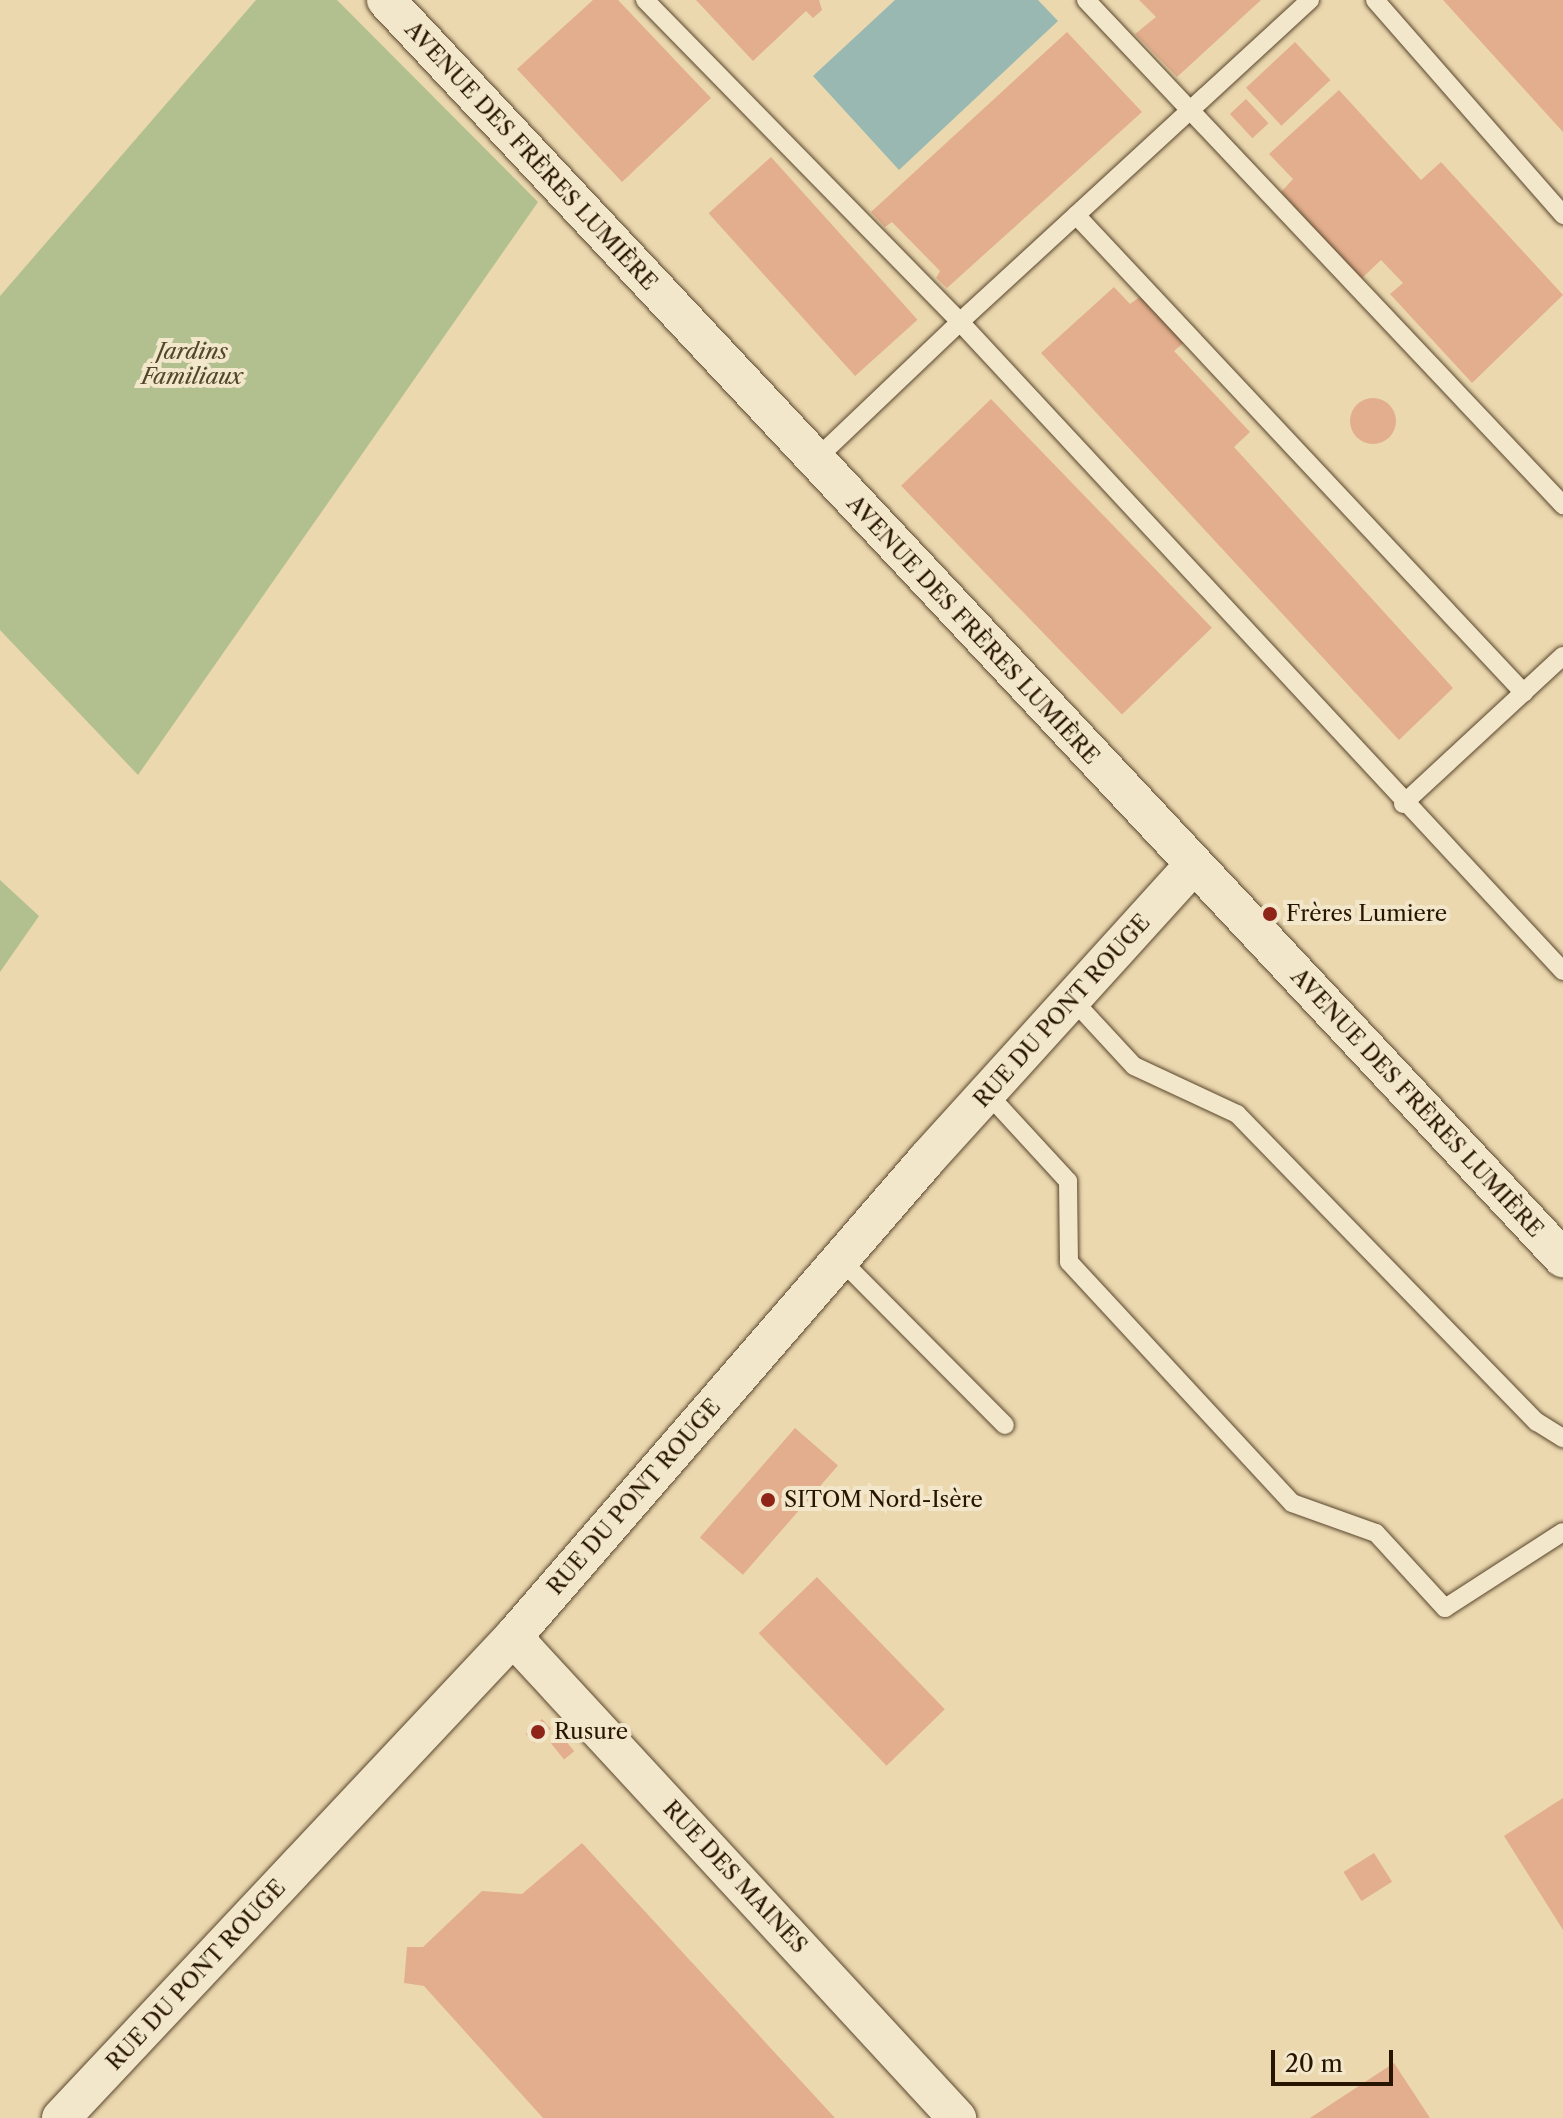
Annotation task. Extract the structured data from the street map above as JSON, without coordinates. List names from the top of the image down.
{
  "streets": {
    "street": ["AVENUE DES FRÈRES LUMIÈRE", "RUE DU PONT ROUGE", "RUE DES MAINES"]
  },
  "crossings": [
    ["AVENUE DES FRÈRES LUMIÈRE", "RUE DU PONT ROUGE"],
    ["RUE DU PONT ROUGE", "RUE DES MAINES"]
  ],
  "parks": ["Jardins Familiaux"],
  "places": ["Frères Lumiere", "SITOM Nord-Isère", "Rusure"],
  "scale_bar": "20 m"
}
